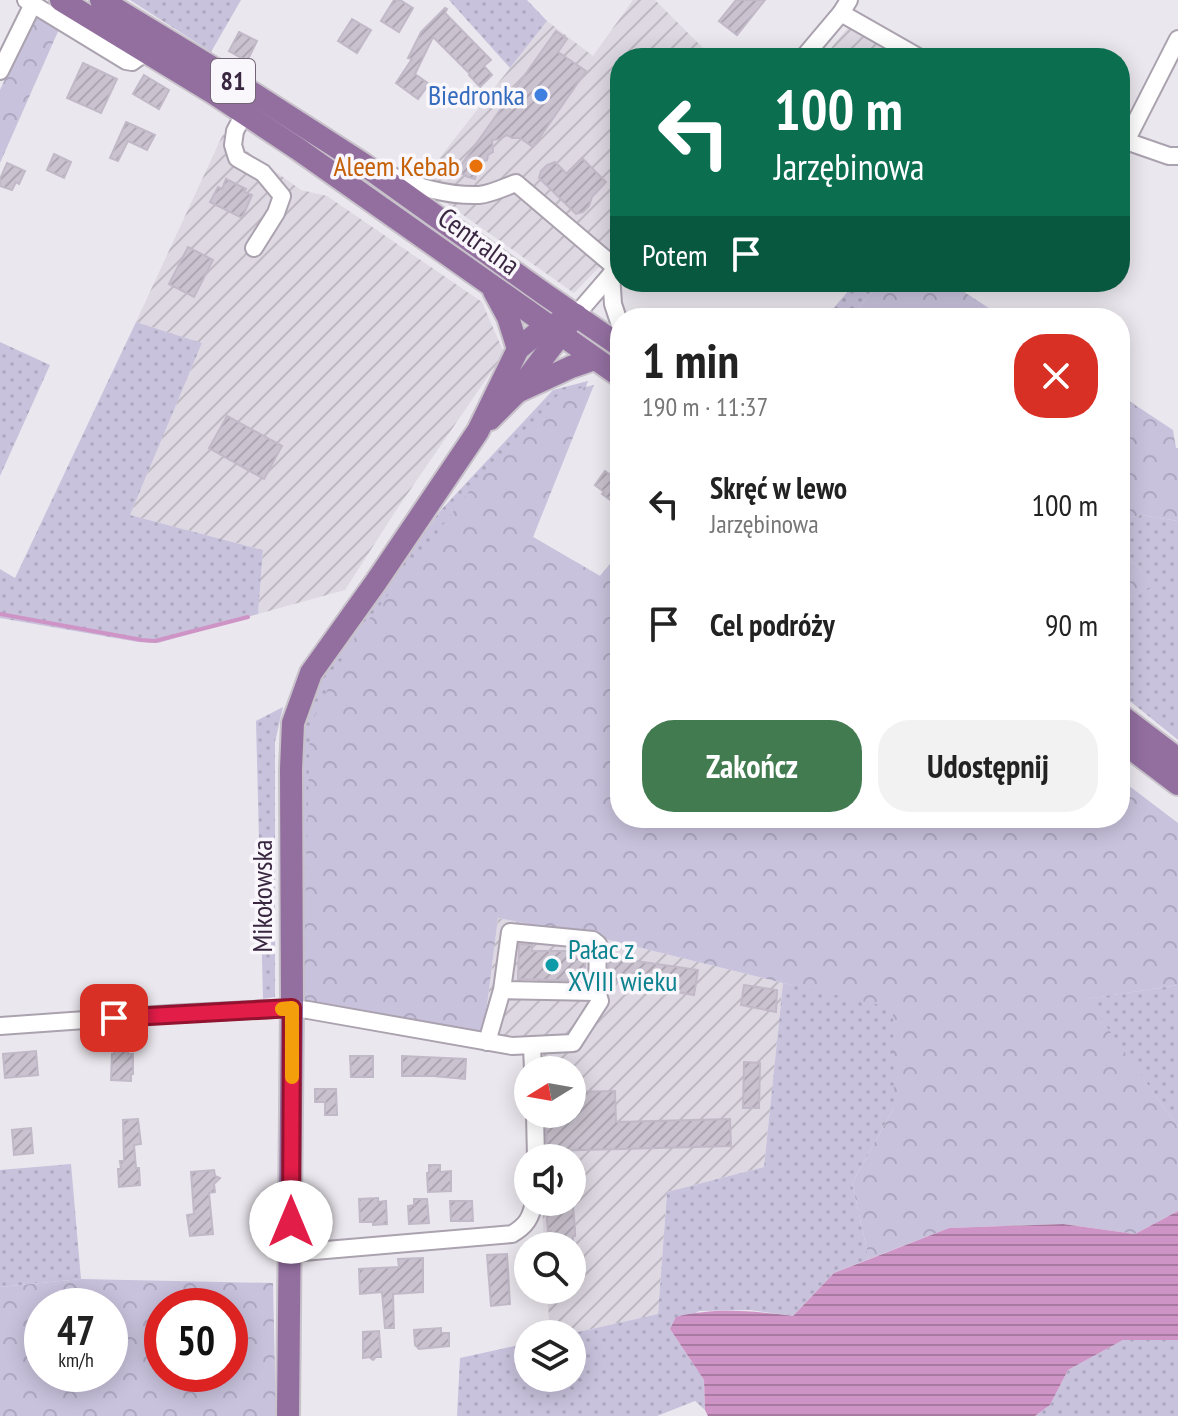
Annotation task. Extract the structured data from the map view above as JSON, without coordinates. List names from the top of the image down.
{
  "streets": {
    "main road": ["81", "Centralna", "Mikołowska"]
  },
  "crossings": [
    ["Centralna", "Mikołowska"]
  ],
  "places": ["Biedronka", "Aleem Kebab", "Pałac z XVIII wieku"],
  "north": "left",
  "page": {
    "turn": ["100 m", "Jarzębinowa"],
    "then": "Potem",
    "heading": ["1 min", "190 m · 11:37"],
    "list": [
      {
        "name": "Skręć w lewo",
        "note": "Jarzębinowa",
        "value": "100 m"
      },
      {
        "name": "Cel podróży",
        "value": "90 m"
      }
    ],
    "buttons": ["Zakończ", "Udostępnij"],
    "speed": "47 km/h",
    "limit": "50"
  }
}
